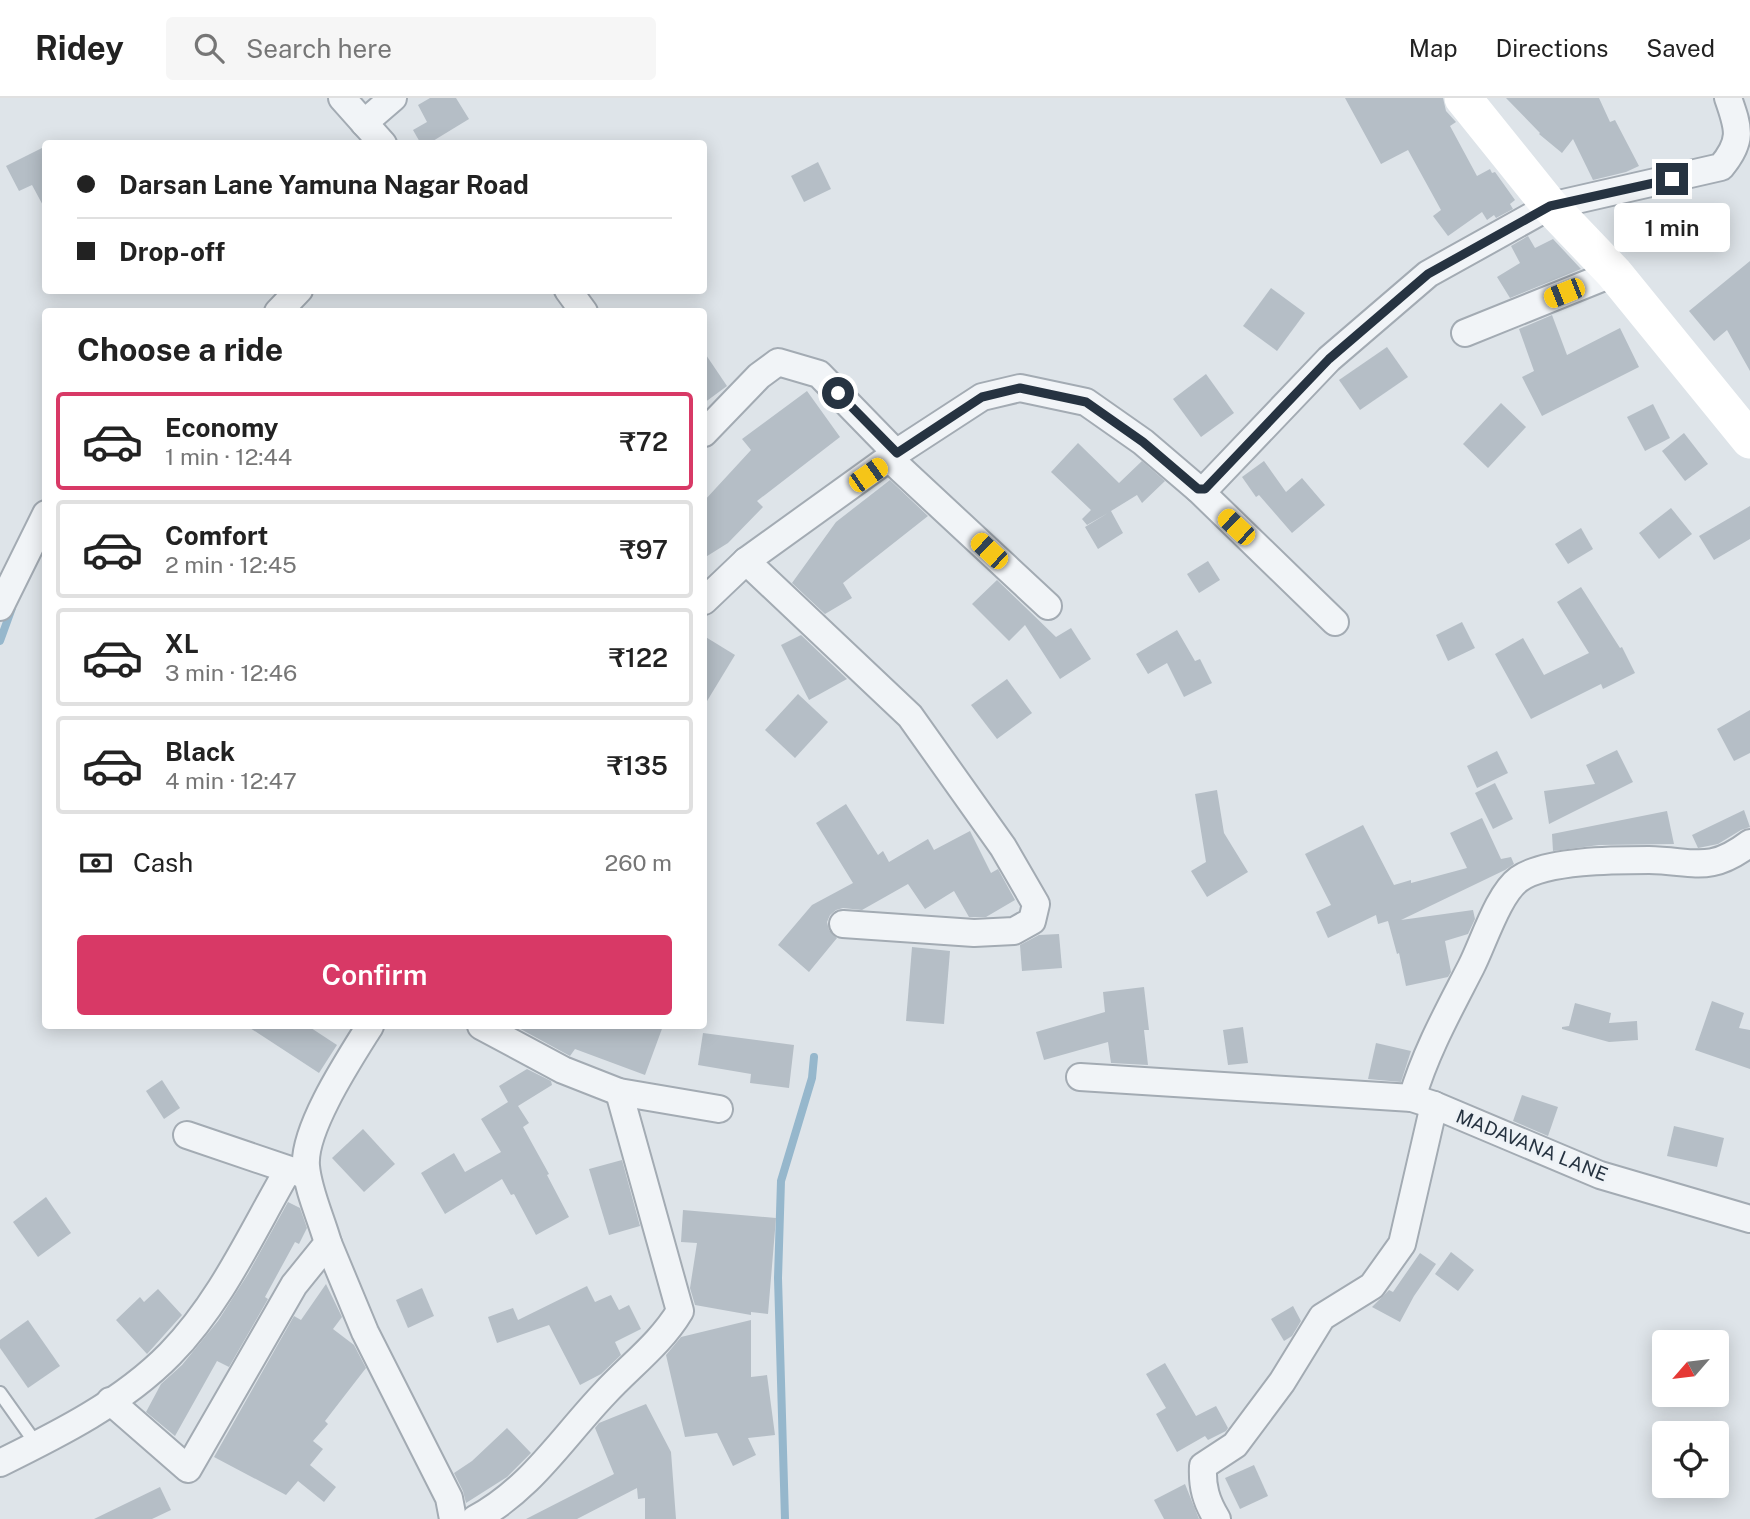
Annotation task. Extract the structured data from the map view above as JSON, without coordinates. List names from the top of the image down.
{
  "streets": {
    "street": ["MADAVANA LANE"]
  },
  "north": "bottom left",
  "page": {
    "header": "Ridey",
    "search": "Search here",
    "nav": ["Map", "Directions", "Saved"],
    "banner": ["Darsan Lane Yamuna Nagar Road", "Drop-off"],
    "bubble": "1 min",
    "heading": "Choose a ride",
    "list": [
      {
        "name": "Economy",
        "note": "1 min · 12:44",
        "value": "₹72"
      },
      {
        "name": "Comfort",
        "note": "2 min · 12:45",
        "value": "₹97"
      },
      {
        "name": "XL",
        "note": "3 min · 12:46",
        "value": "₹122"
      },
      {
        "name": "Black",
        "note": "4 min · 12:47",
        "value": "₹135"
      }
    ],
    "pay": ["Cash", "260 m"],
    "buttons": "Confirm"
  }
}
